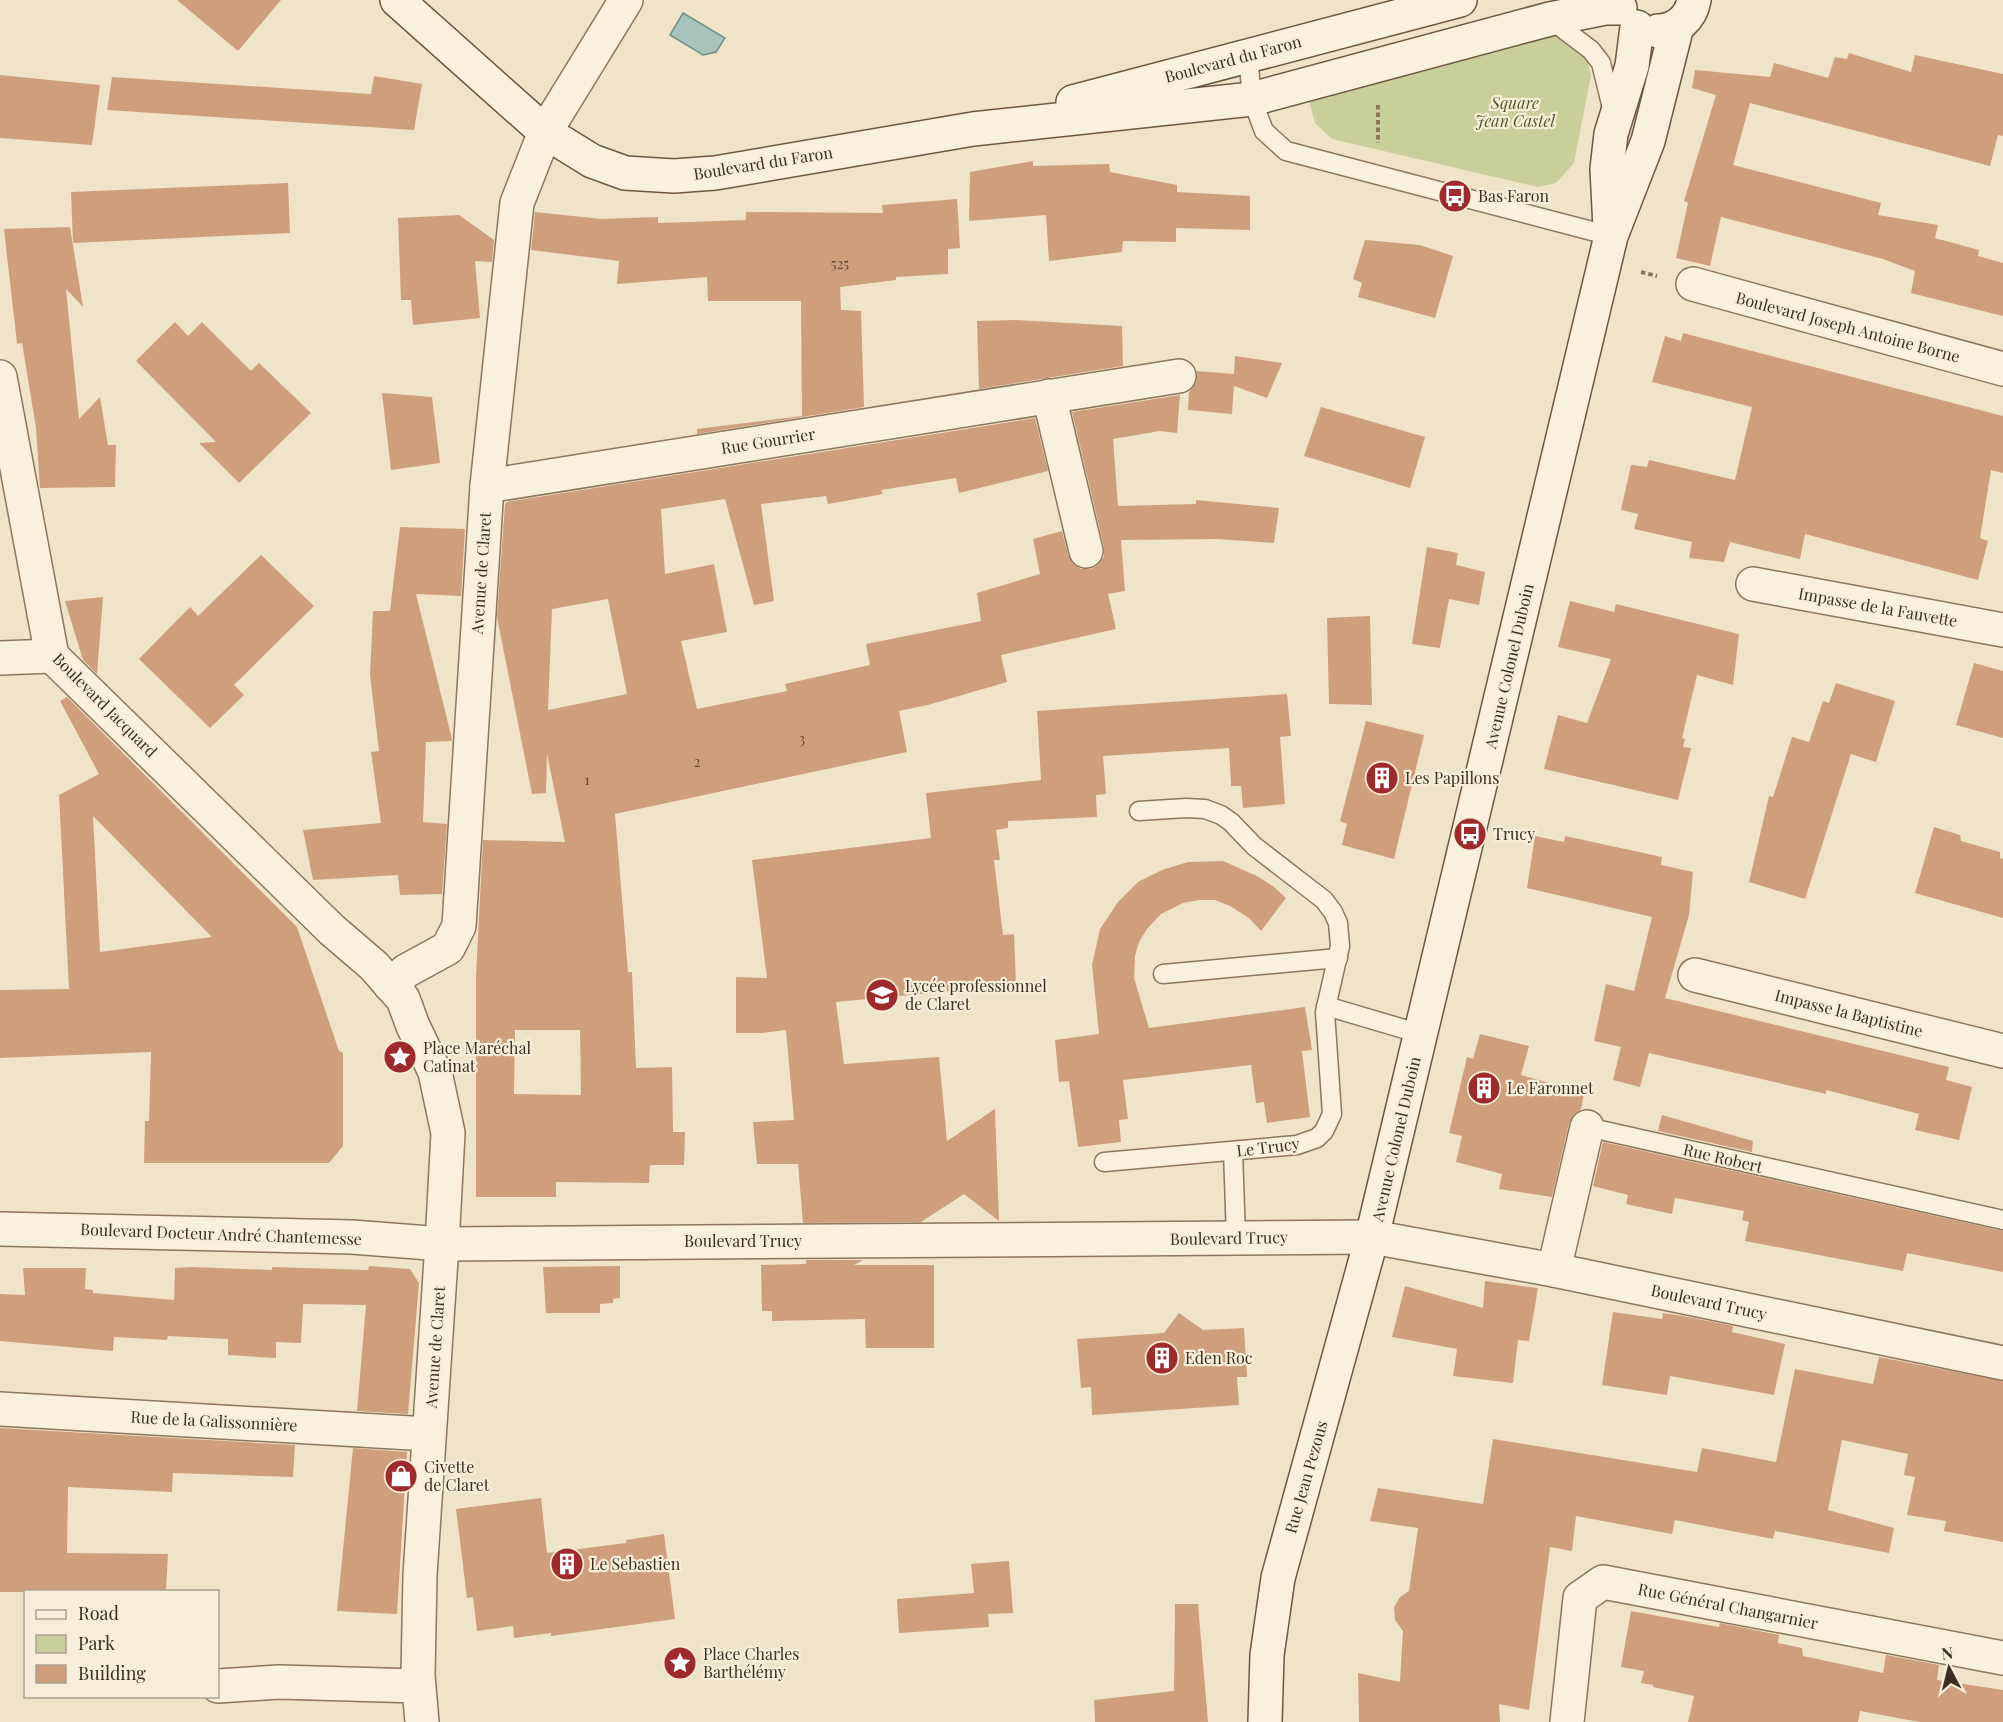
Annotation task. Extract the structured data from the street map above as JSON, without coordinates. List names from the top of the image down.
{
  "streets": {
    "street": [
      "Boulevard du Faron",
      "Boulevard Joseph Antoine Borne",
      "Rue Gourrier",
      "Avenue de Claret",
      "Impasse de la Fauvette",
      "Avenue Colonel Duboin",
      "Boulevard Jacquard",
      "Impasse la Baptistine",
      "Rue Robert",
      "Boulevard Docteur André Chantemesse",
      "Boulevard Trucy",
      "Rue de la Galissonnière",
      "Rue Jean Pezous",
      "Rue Général Changarnier"
    ],
    "lane": ["Le Trucy"]
  },
  "crossings": [
    ["Boulevard du Faron", "Avenue de Claret"],
    ["Boulevard du Faron", "Avenue Colonel Duboin"],
    ["Rue Gourrier", "Avenue de Claret"],
    ["Avenue de Claret", "Boulevard Jacquard"],
    ["Avenue de Claret", "Boulevard Docteur André Chantemesse"],
    ["Avenue de Claret", "Boulevard Trucy"],
    ["Avenue de Claret", "Rue de la Galissonnière"],
    ["Avenue Colonel Duboin", "Boulevard Trucy"],
    ["Avenue Colonel Duboin", "Rue Jean Pezous"],
    ["Rue Robert", "Boulevard Trucy"],
    ["Boulevard Docteur André Chantemesse", "Boulevard Trucy"],
    ["Boulevard Trucy", "Rue Jean Pezous"]
  ],
  "parks": ["Square Jean Castel"],
  "places": {
    "bus stop": ["Bas Faron", "Trucy"],
    "building": [
      "Les Papillons",
      "Le Faronnet",
      "Eden Roc",
      "Le Sebastien"
    ],
    "school or university": ["Lycée professionnel de Claret"],
    "place": ["Place Maréchal Catinat", "Place Charles Barthélémy"],
    "shop": ["Civette de Claret"]
  },
  "house_numbers": [
    "525",
    "3",
    "2",
    "1"
  ],
  "legend": ["Road", "Park", "Building"],
  "north": "top"
}
